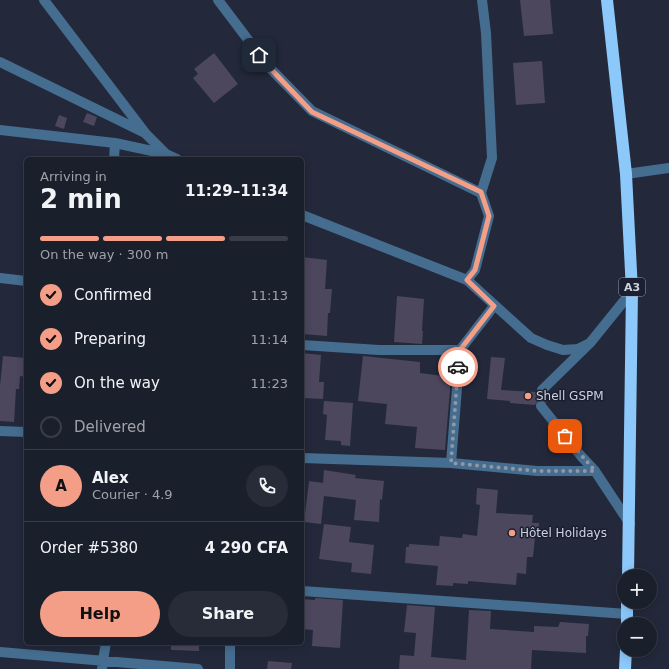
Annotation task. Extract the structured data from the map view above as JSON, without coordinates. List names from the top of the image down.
{
  "streets": {
    "highway": ["A3"]
  },
  "places": ["Shell GSPM", "Hôtel Holidays"],
  "page": {
    "heading": ["2 min", "Arriving in", "11:29–11:34"],
    "panel": [
      "Alex",
      "Courier · 4.9",
      "Order #5380",
      "4 290 CFA"
    ],
    "bar": "On the way · 300 m",
    "list": [
      ["Confirmed", "11:13"],
      ["Preparing", "11:14"],
      ["On the way", "11:23"],
      "Delivered"
    ],
    "round": "A",
    "map_buttons": ["+", "−"],
    "buttons": ["Help", "Share"]
  }
}
